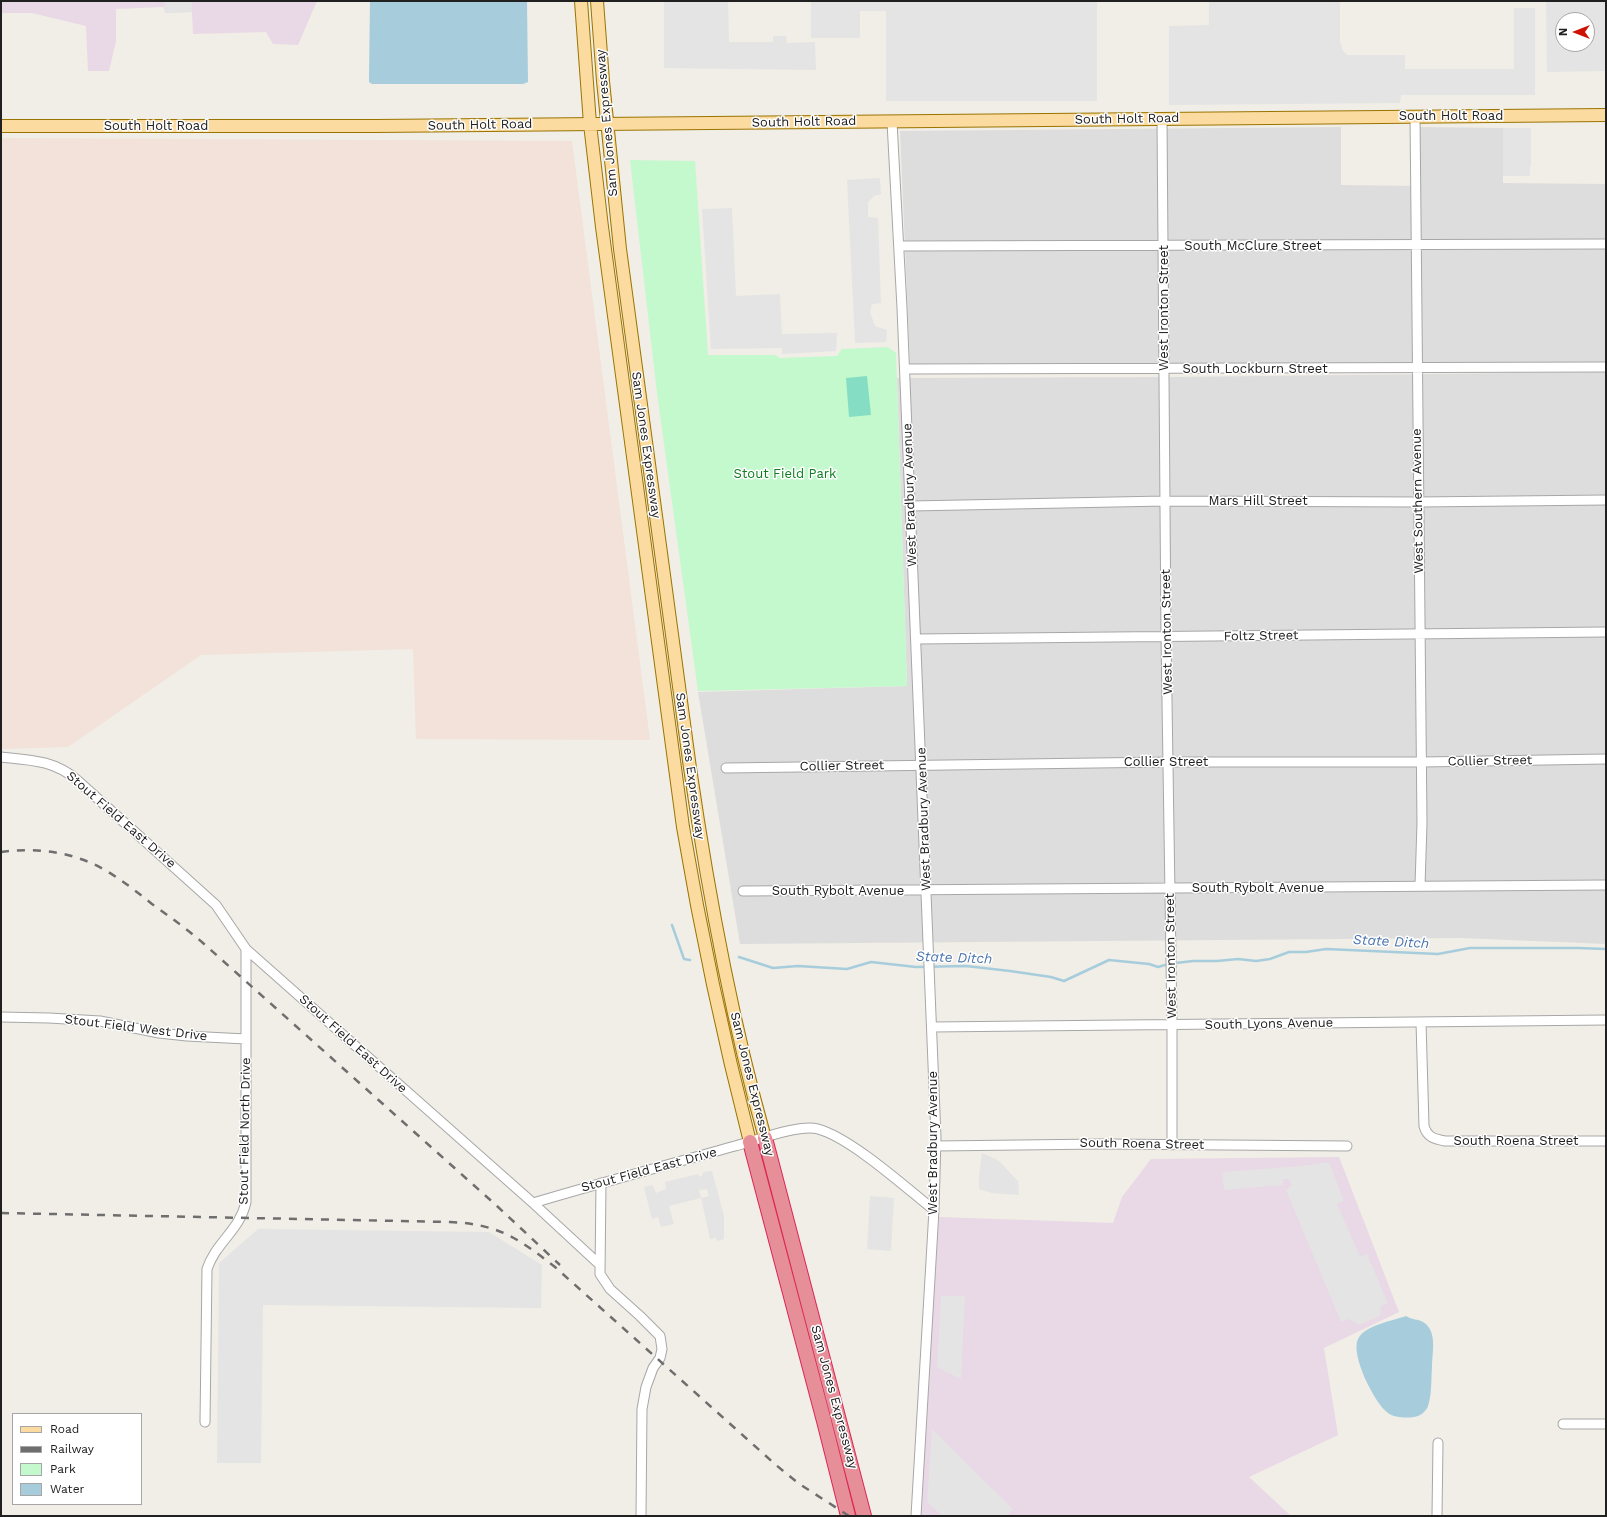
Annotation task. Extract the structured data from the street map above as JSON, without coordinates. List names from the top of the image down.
{
  "streets": {
    "highway": ["Sam Jones Expressway"],
    "main road": ["South Holt Road"],
    "street": [
      "South McClure Street",
      "West Ironton Street",
      "South Lockburn Street",
      "West Bradbury Avenue",
      "Mars Hill Street",
      "West Southern Avenue",
      "Foltz Street",
      "Collier Street",
      "Stout Field East Drive",
      "South Rybolt Avenue",
      "South Lyons Avenue",
      "Stout Field West Drive",
      "Stout Field North Drive",
      "South Roena Street"
    ]
  },
  "crossings": [
    ["South Holt Road", "Sam Jones Expressway"],
    ["South Holt Road", "West Ironton Street"],
    ["South Holt Road", "West Bradbury Avenue"],
    ["South Holt Road", "West Southern Avenue"],
    ["Sam Jones Expressway", "Stout Field East Drive"],
    ["South McClure Street", "West Ironton Street"],
    ["South McClure Street", "West Bradbury Avenue"],
    ["South McClure Street", "West Southern Avenue"],
    ["West Ironton Street", "South Lockburn Street"],
    ["West Ironton Street", "Mars Hill Street"],
    ["West Ironton Street", "Foltz Street"],
    ["West Ironton Street", "Collier Street"],
    ["West Ironton Street", "South Rybolt Avenue"],
    ["West Ironton Street", "South Lyons Avenue"],
    ["West Ironton Street", "South Roena Street"],
    ["South Lockburn Street", "West Bradbury Avenue"],
    ["South Lockburn Street", "West Southern Avenue"],
    ["West Bradbury Avenue", "Mars Hill Street"],
    ["West Bradbury Avenue", "Foltz Street"],
    ["West Bradbury Avenue", "Collier Street"],
    ["West Bradbury Avenue", "Stout Field East Drive"],
    ["West Bradbury Avenue", "South Rybolt Avenue"],
    ["West Bradbury Avenue", "South Lyons Avenue"],
    ["West Bradbury Avenue", "South Roena Street"],
    ["Mars Hill Street", "West Southern Avenue"],
    ["West Southern Avenue", "Foltz Street"],
    ["West Southern Avenue", "Collier Street"],
    ["West Southern Avenue", "South Rybolt Avenue"],
    ["Stout Field East Drive", "Stout Field North Drive"],
    ["South Lyons Avenue", "South Roena Street"],
    ["Stout Field West Drive", "Stout Field North Drive"]
  ],
  "water": ["State Ditch"],
  "parks": ["Stout Field Park"],
  "legend": [
    "Road",
    "Railway",
    "Park",
    "Water"
  ],
  "north": "left"
}
